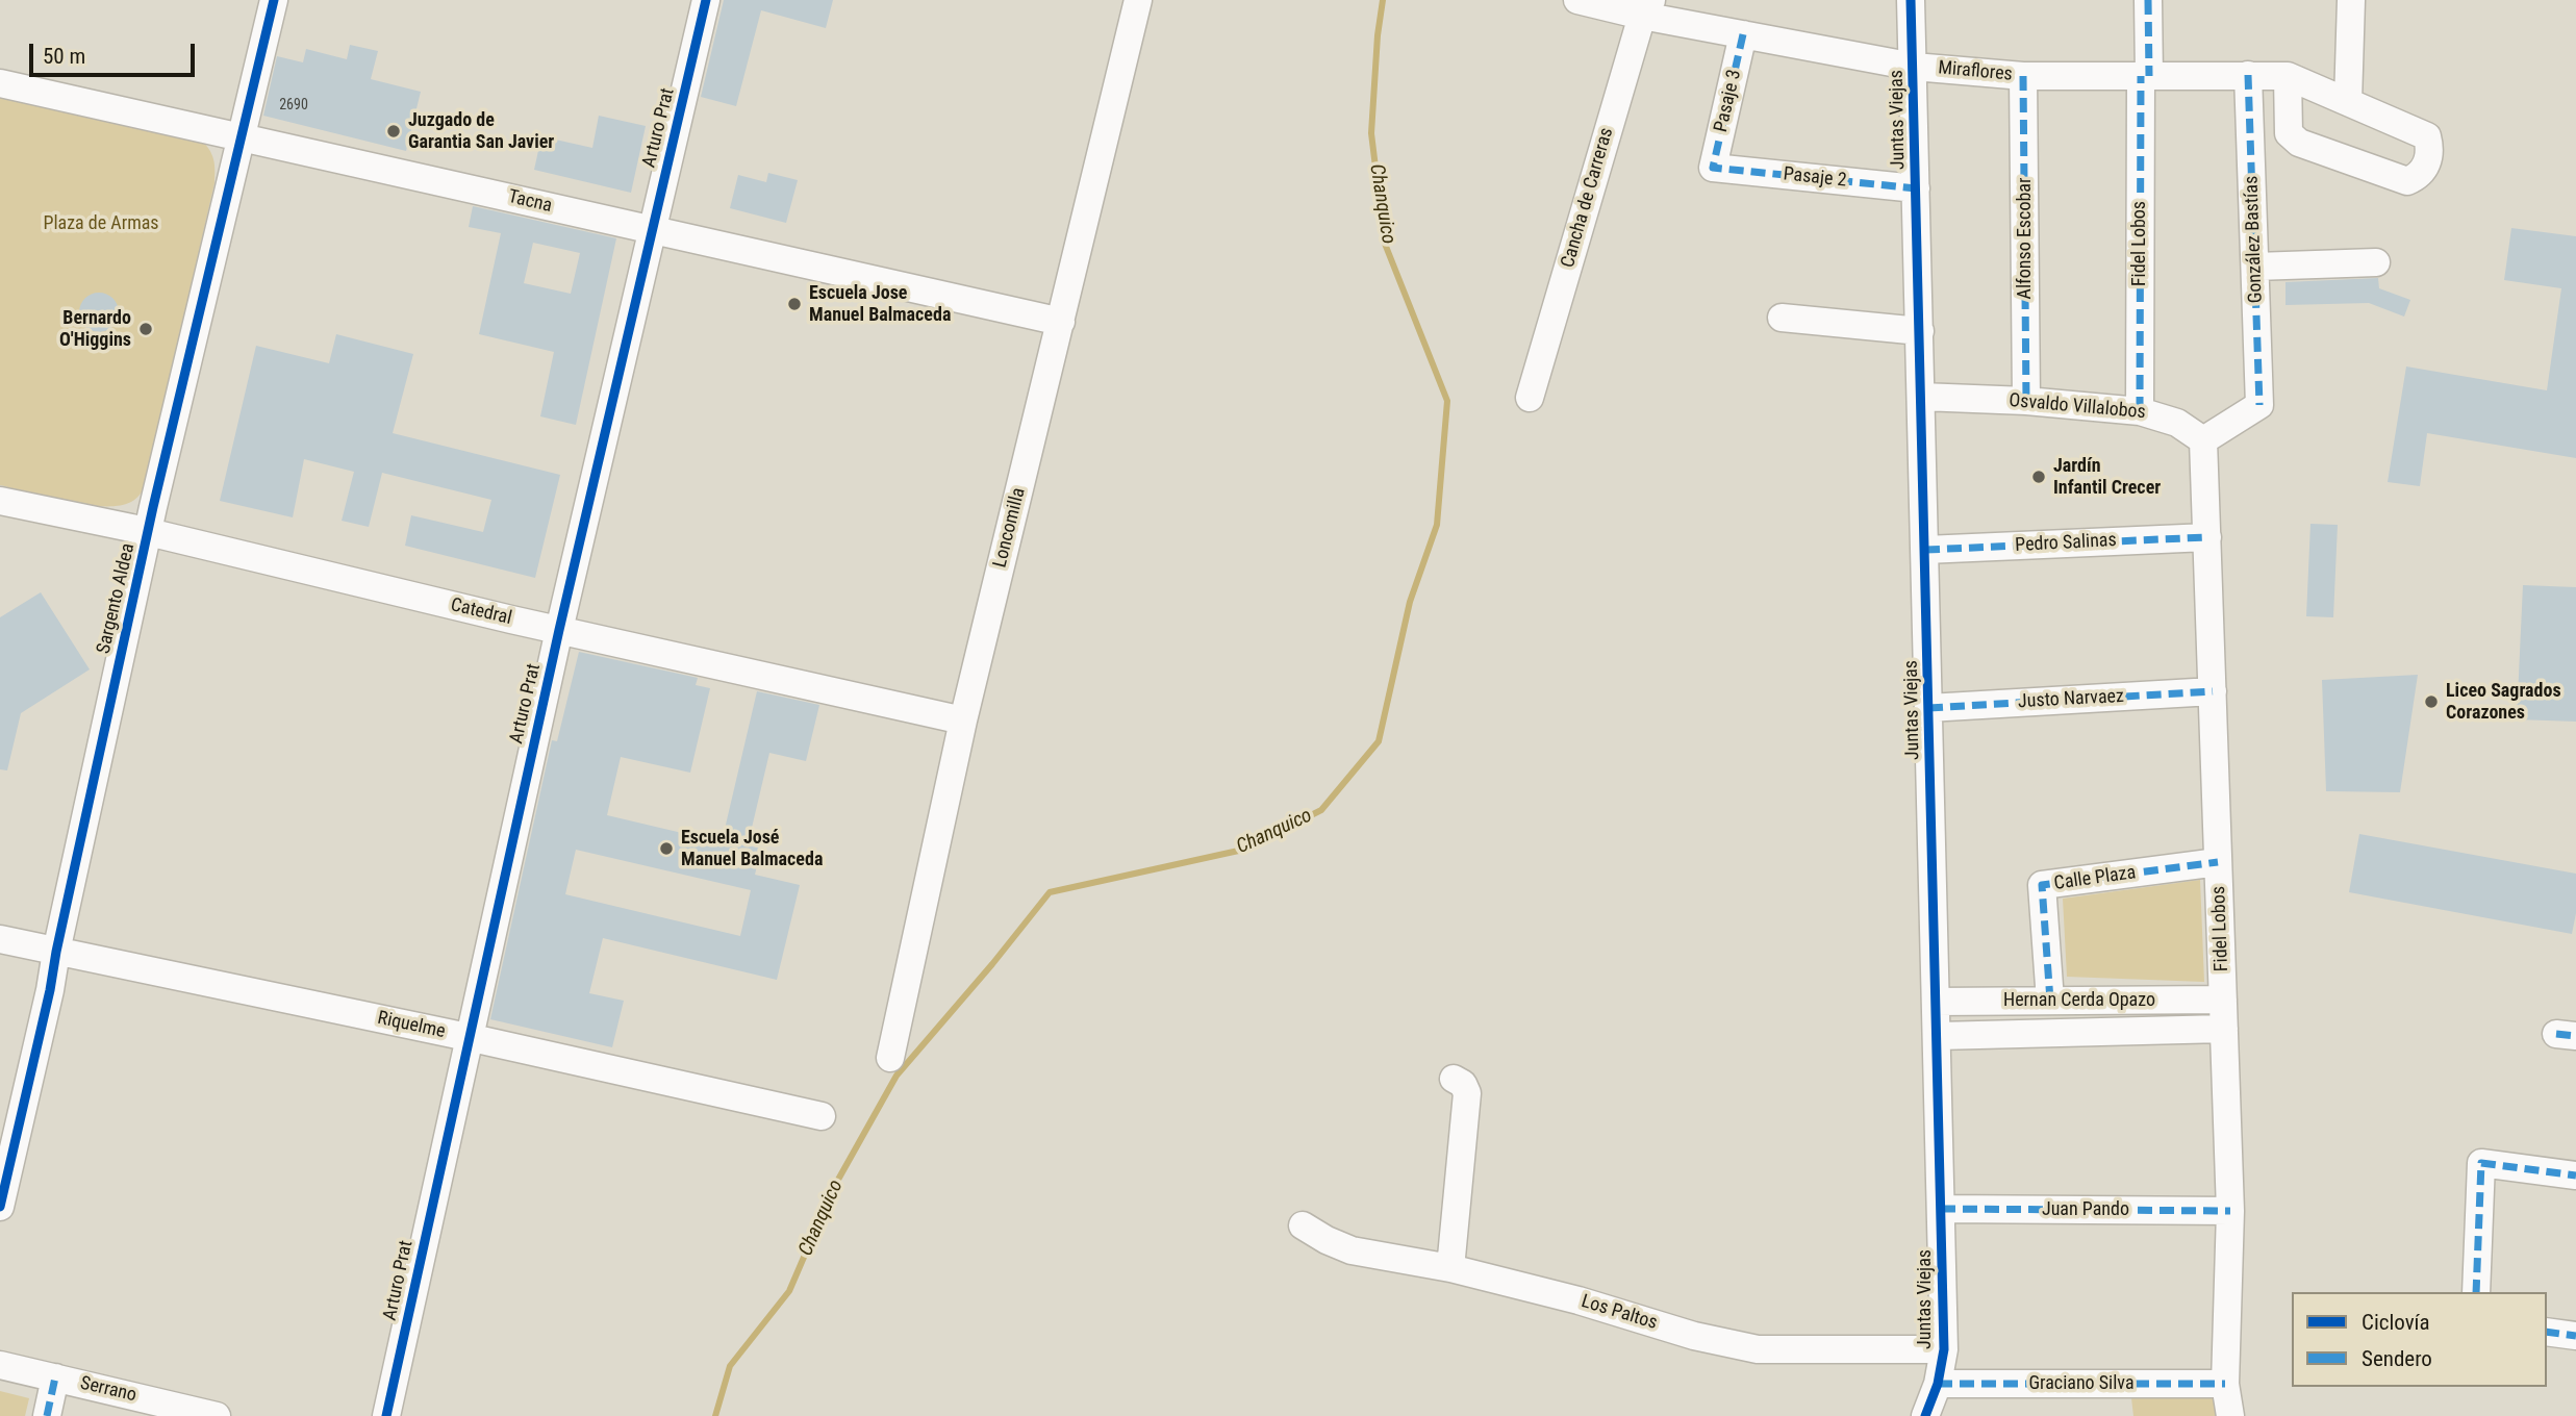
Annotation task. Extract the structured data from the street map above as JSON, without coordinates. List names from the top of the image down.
{
  "streets": {
    "street": [
      "Miraflores",
      "Pasaje 3",
      "Juntas Viejas",
      "Arturo Prat",
      "Pasaje 2",
      "Cancha de Carreras",
      "Tacna",
      "Alfonso Escobar",
      "González Bastías",
      "Fidel Lobos",
      "Osvaldo Villalobos",
      "Loncomilla",
      "Pedro Salinas",
      "Sargento Aldea",
      "Catedral",
      "Justo Narvaez",
      "Calle Plaza",
      "Hernan Cerda Opazo",
      "Riquelme",
      "Juan Pando",
      "Los Paltos",
      "Graciano Silva",
      "Serrano"
    ]
  },
  "crossings": [
    ["Miraflores", "Pasaje 3"],
    ["Miraflores", "Juntas Viejas"],
    ["Miraflores", "Cancha de Carreras"],
    ["Miraflores", "Alfonso Escobar"],
    ["Miraflores", "González Bastías"],
    ["Miraflores", "Fidel Lobos"],
    ["Pasaje 3", "Pasaje 2"],
    ["Juntas Viejas", "Pasaje 2"],
    ["Juntas Viejas", "Osvaldo Villalobos"],
    ["Juntas Viejas", "Pedro Salinas"],
    ["Juntas Viejas", "Justo Narvaez"],
    ["Juntas Viejas", "Hernan Cerda Opazo"],
    ["Juntas Viejas", "Juan Pando"],
    ["Juntas Viejas", "Los Paltos"],
    ["Juntas Viejas", "Graciano Silva"],
    ["Arturo Prat", "Tacna"],
    ["Arturo Prat", "Catedral"],
    ["Arturo Prat", "Riquelme"],
    ["Tacna", "Loncomilla"],
    ["Tacna", "Sargento Aldea"],
    ["Alfonso Escobar", "Osvaldo Villalobos"],
    ["González Bastías", "Fidel Lobos"],
    ["González Bastías", "Osvaldo Villalobos"],
    ["Fidel Lobos", "Osvaldo Villalobos"],
    ["Fidel Lobos", "Pedro Salinas"],
    ["Fidel Lobos", "Justo Narvaez"],
    ["Fidel Lobos", "Calle Plaza"],
    ["Fidel Lobos", "Hernan Cerda Opazo"],
    ["Fidel Lobos", "Juan Pando"],
    ["Fidel Lobos", "Graciano Silva"],
    ["Loncomilla", "Catedral"],
    ["Sargento Aldea", "Catedral"],
    ["Sargento Aldea", "Riquelme"],
    ["Calle Plaza", "Hernan Cerda Opazo"]
  ],
  "water": ["Chanquico"],
  "parks": ["Plaza de Armas"],
  "places": [
    "Juzgado de Garantia San Javier",
    "Escuela Jose Manuel Balmaceda",
    "Bernardo O'Higgins",
    "Jardín Infantil Crecer",
    "Liceo Sagrados Corazones",
    "Escuela José Manuel Balmaceda"
  ],
  "house_numbers": ["2690"],
  "legend": ["Ciclovía", "Sendero"],
  "scale_bar": "50 m"
}
